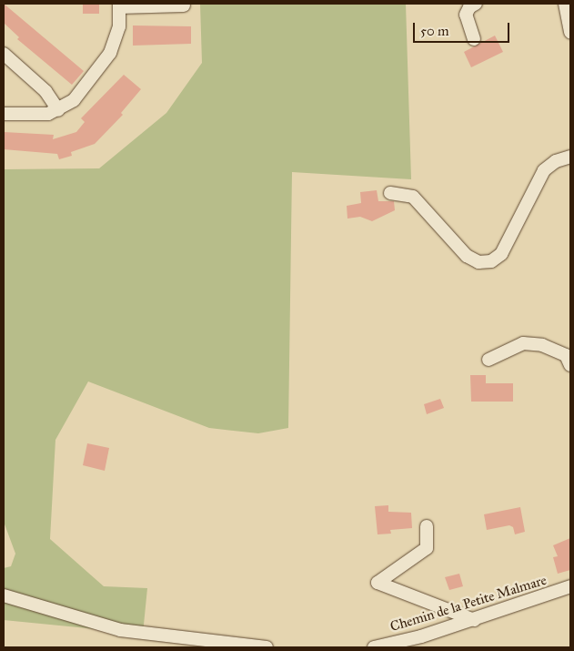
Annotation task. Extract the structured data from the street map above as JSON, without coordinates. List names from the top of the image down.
{
  "streets": {
    "street": ["Chemin de la Petite Malmare"]
  },
  "scale_bar": "50 m"
}
